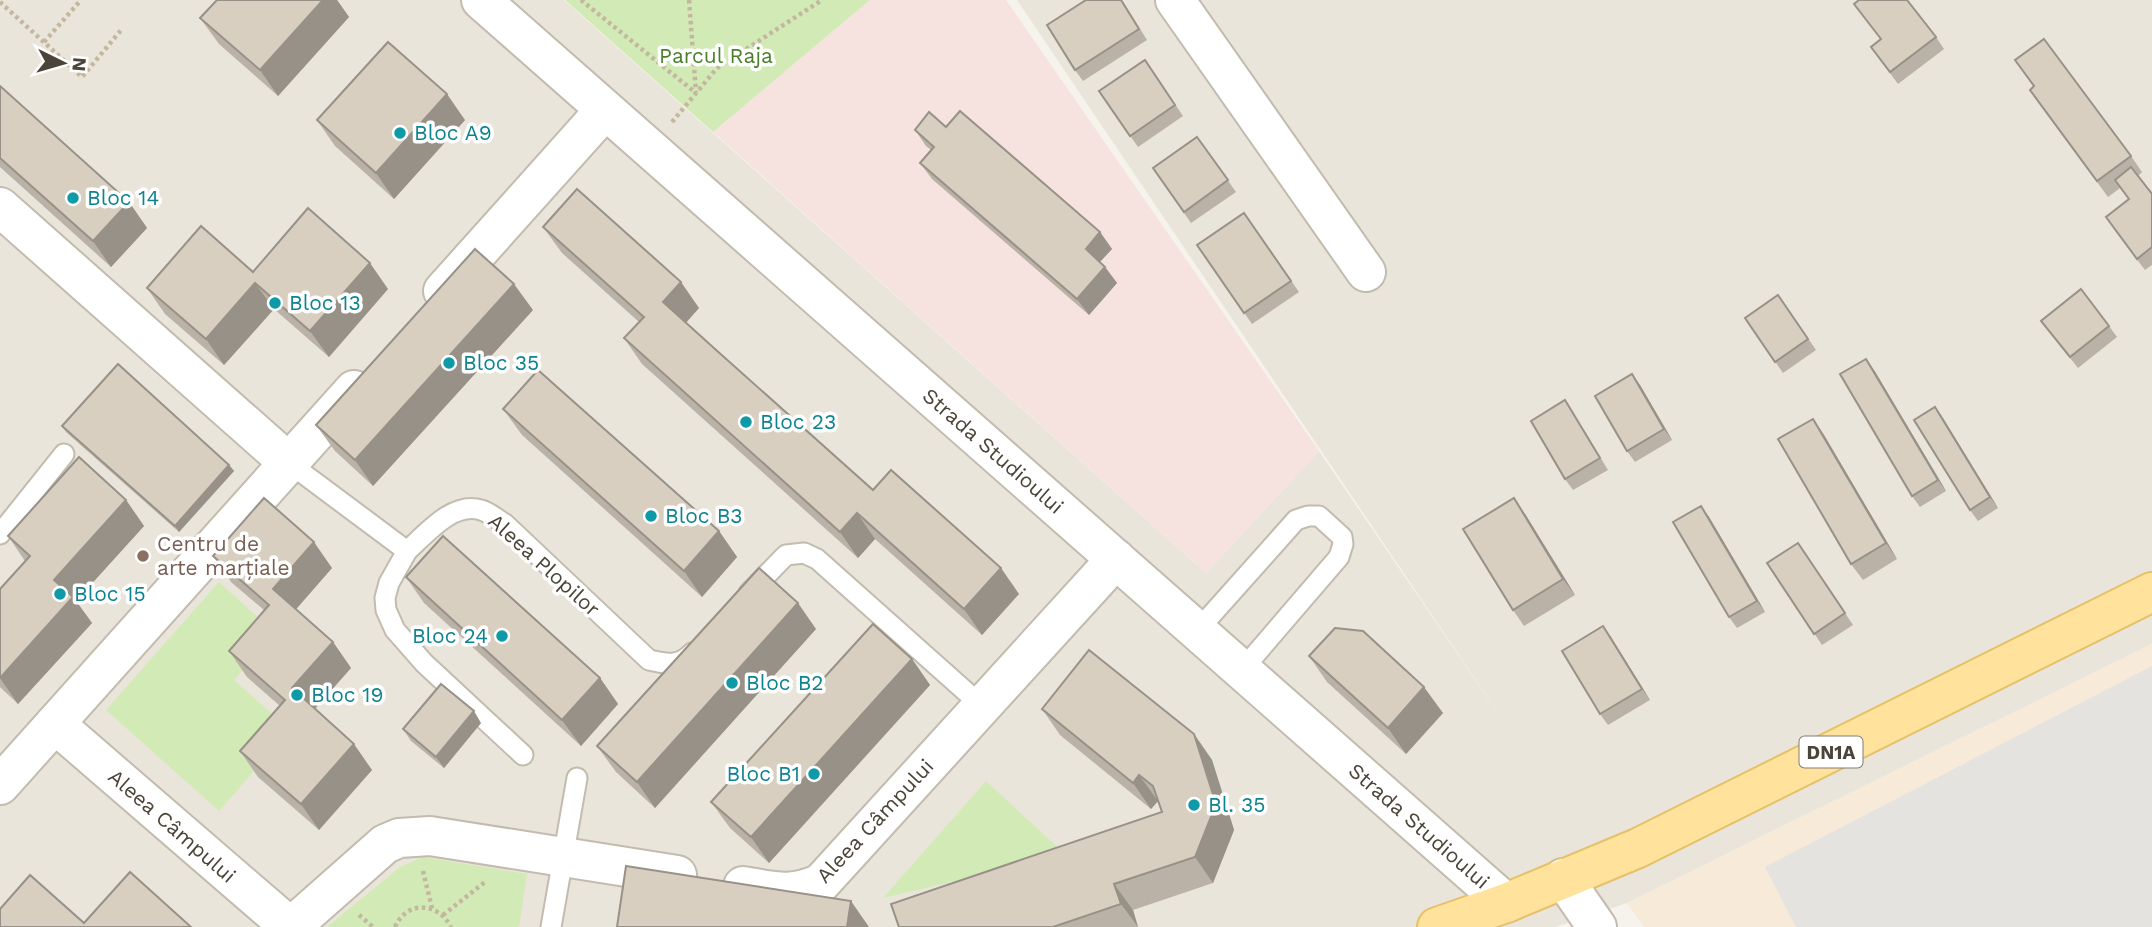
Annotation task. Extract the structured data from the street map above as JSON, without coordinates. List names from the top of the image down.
{
  "streets": {
    "main road": ["DN1A"],
    "street": ["Strada Studioului", "Aleea Câmpului"],
    "lane": ["Aleea Plopilor"]
  },
  "crossings": [
    ["Strada Studioului", "DN1A"],
    ["Strada Studioului", "Aleea Câmpului"]
  ],
  "parks": ["Parcul Raja"],
  "places": [
    "Bloc A9",
    "Bloc 14",
    "Bloc 13",
    "Bloc 35",
    "Bloc 23",
    "Bloc B3",
    "Centru de arte marțiale",
    "Bloc 15",
    "Bloc 24",
    "Bloc B2",
    "Bloc 19",
    "Bloc B1",
    "Bl. 35"
  ],
  "north": "right"
}
